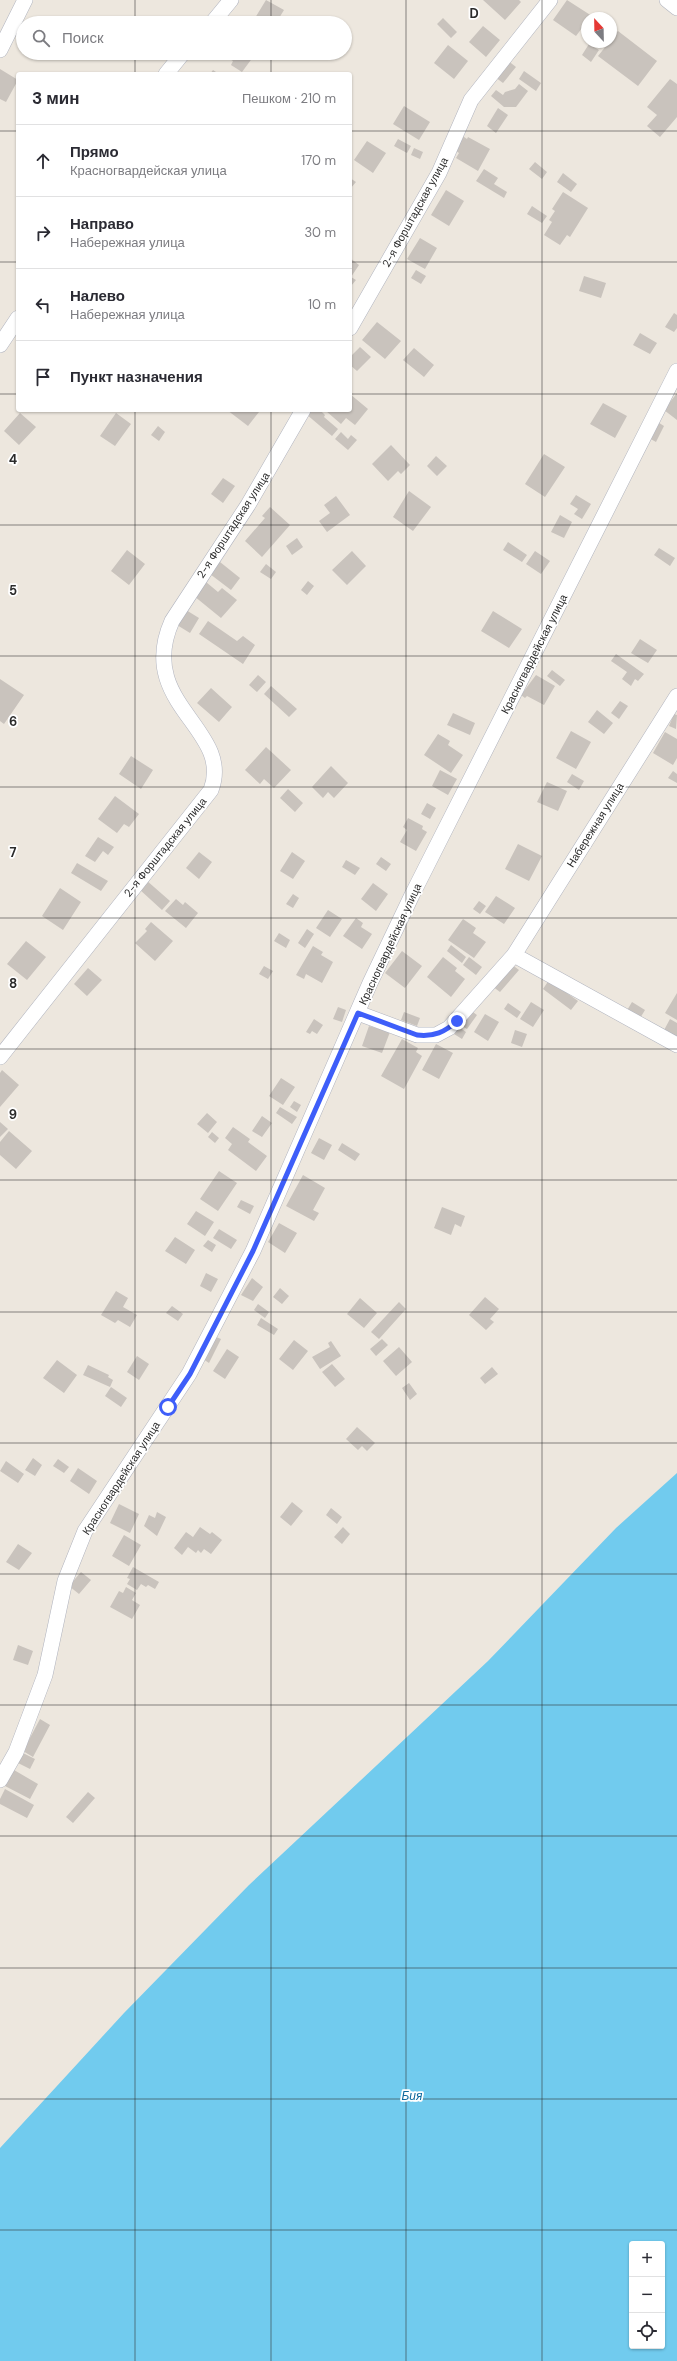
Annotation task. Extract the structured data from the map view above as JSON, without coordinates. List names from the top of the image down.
{
  "streets": {
    "street": ["2-я Форштадская улица", "Красногвардейская улица", "Набережная улица"]
  },
  "crossings": [
    ["Красногвардейская улица", "Набережная улица"]
  ],
  "water": ["Бия"],
  "north": "top",
  "page": {
    "search": "Поиск",
    "heading": ["3 мин", "Пешком · 210 m"],
    "list": [
      ["Прямо", "Красногвардейская улица", "170 m"],
      ["Направо", "Набережная улица", "30 m"],
      ["Налево", "Набережная улица", "10 m"],
      "Пункт назначения"
    ],
    "map_buttons": ["+", "−"]
  },
  "grid": {
    "columns": ["D"],
    "rows": [
      "4",
      "5",
      "6",
      "7",
      "8",
      "9"
    ]
  }
}
